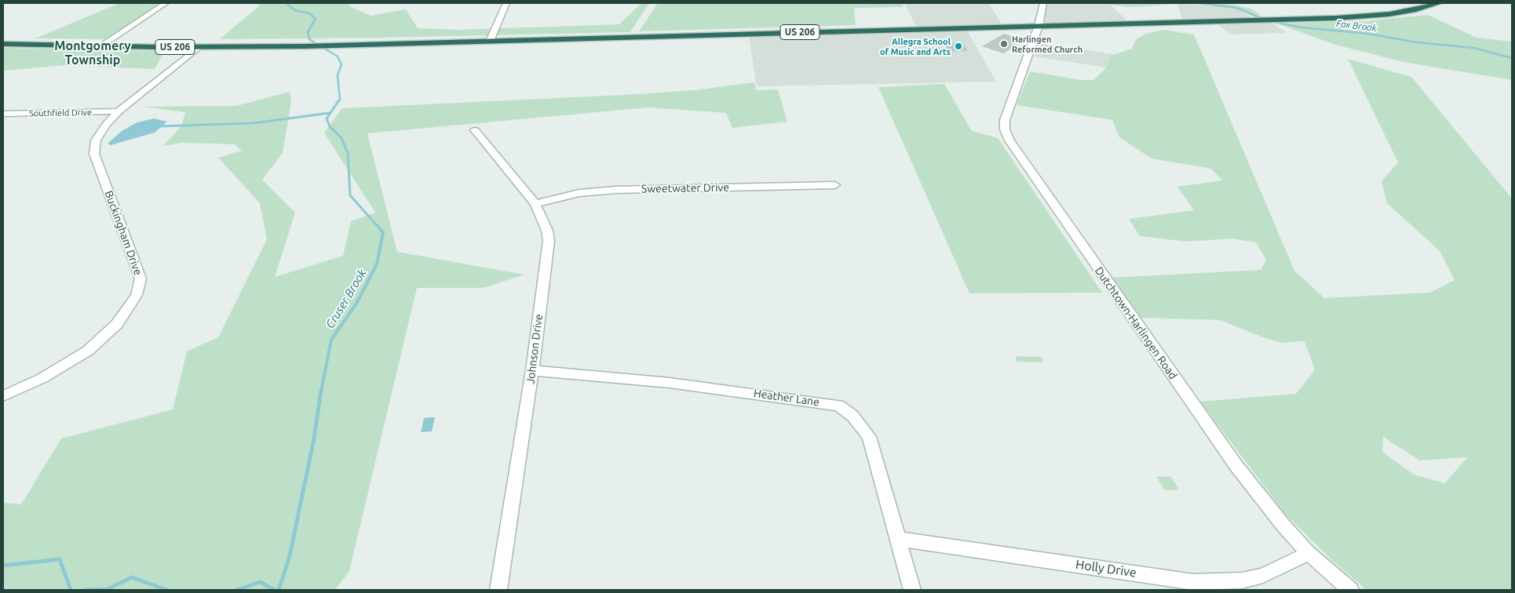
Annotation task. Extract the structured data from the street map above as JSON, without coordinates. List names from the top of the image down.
{
  "streets": {
    "highway": ["US 206"],
    "street": [
      "Southfield Drive",
      "Sweetwater Drive",
      "Buckingham Drive",
      "Dutchtown-Harlingen Road",
      "Johnson Drive",
      "Heather Lane",
      "Holly Drive"
    ]
  },
  "crossings": [
    ["US 206", "Buckingham Drive"],
    ["US 206", "Dutchtown-Harlingen Road"],
    ["Southfield Drive", "Buckingham Drive"],
    ["Sweetwater Drive", "Johnson Drive"],
    ["Dutchtown-Harlingen Road", "Holly Drive"],
    ["Johnson Drive", "Heather Lane"],
    ["Heather Lane", "Holly Drive"]
  ],
  "districts": ["Montgomery Township"],
  "water": ["Fox Brook", "Cruser Brook"],
  "places": ["Harlingen Reformed Church", "Allegra School of Music and Arts"]
}
